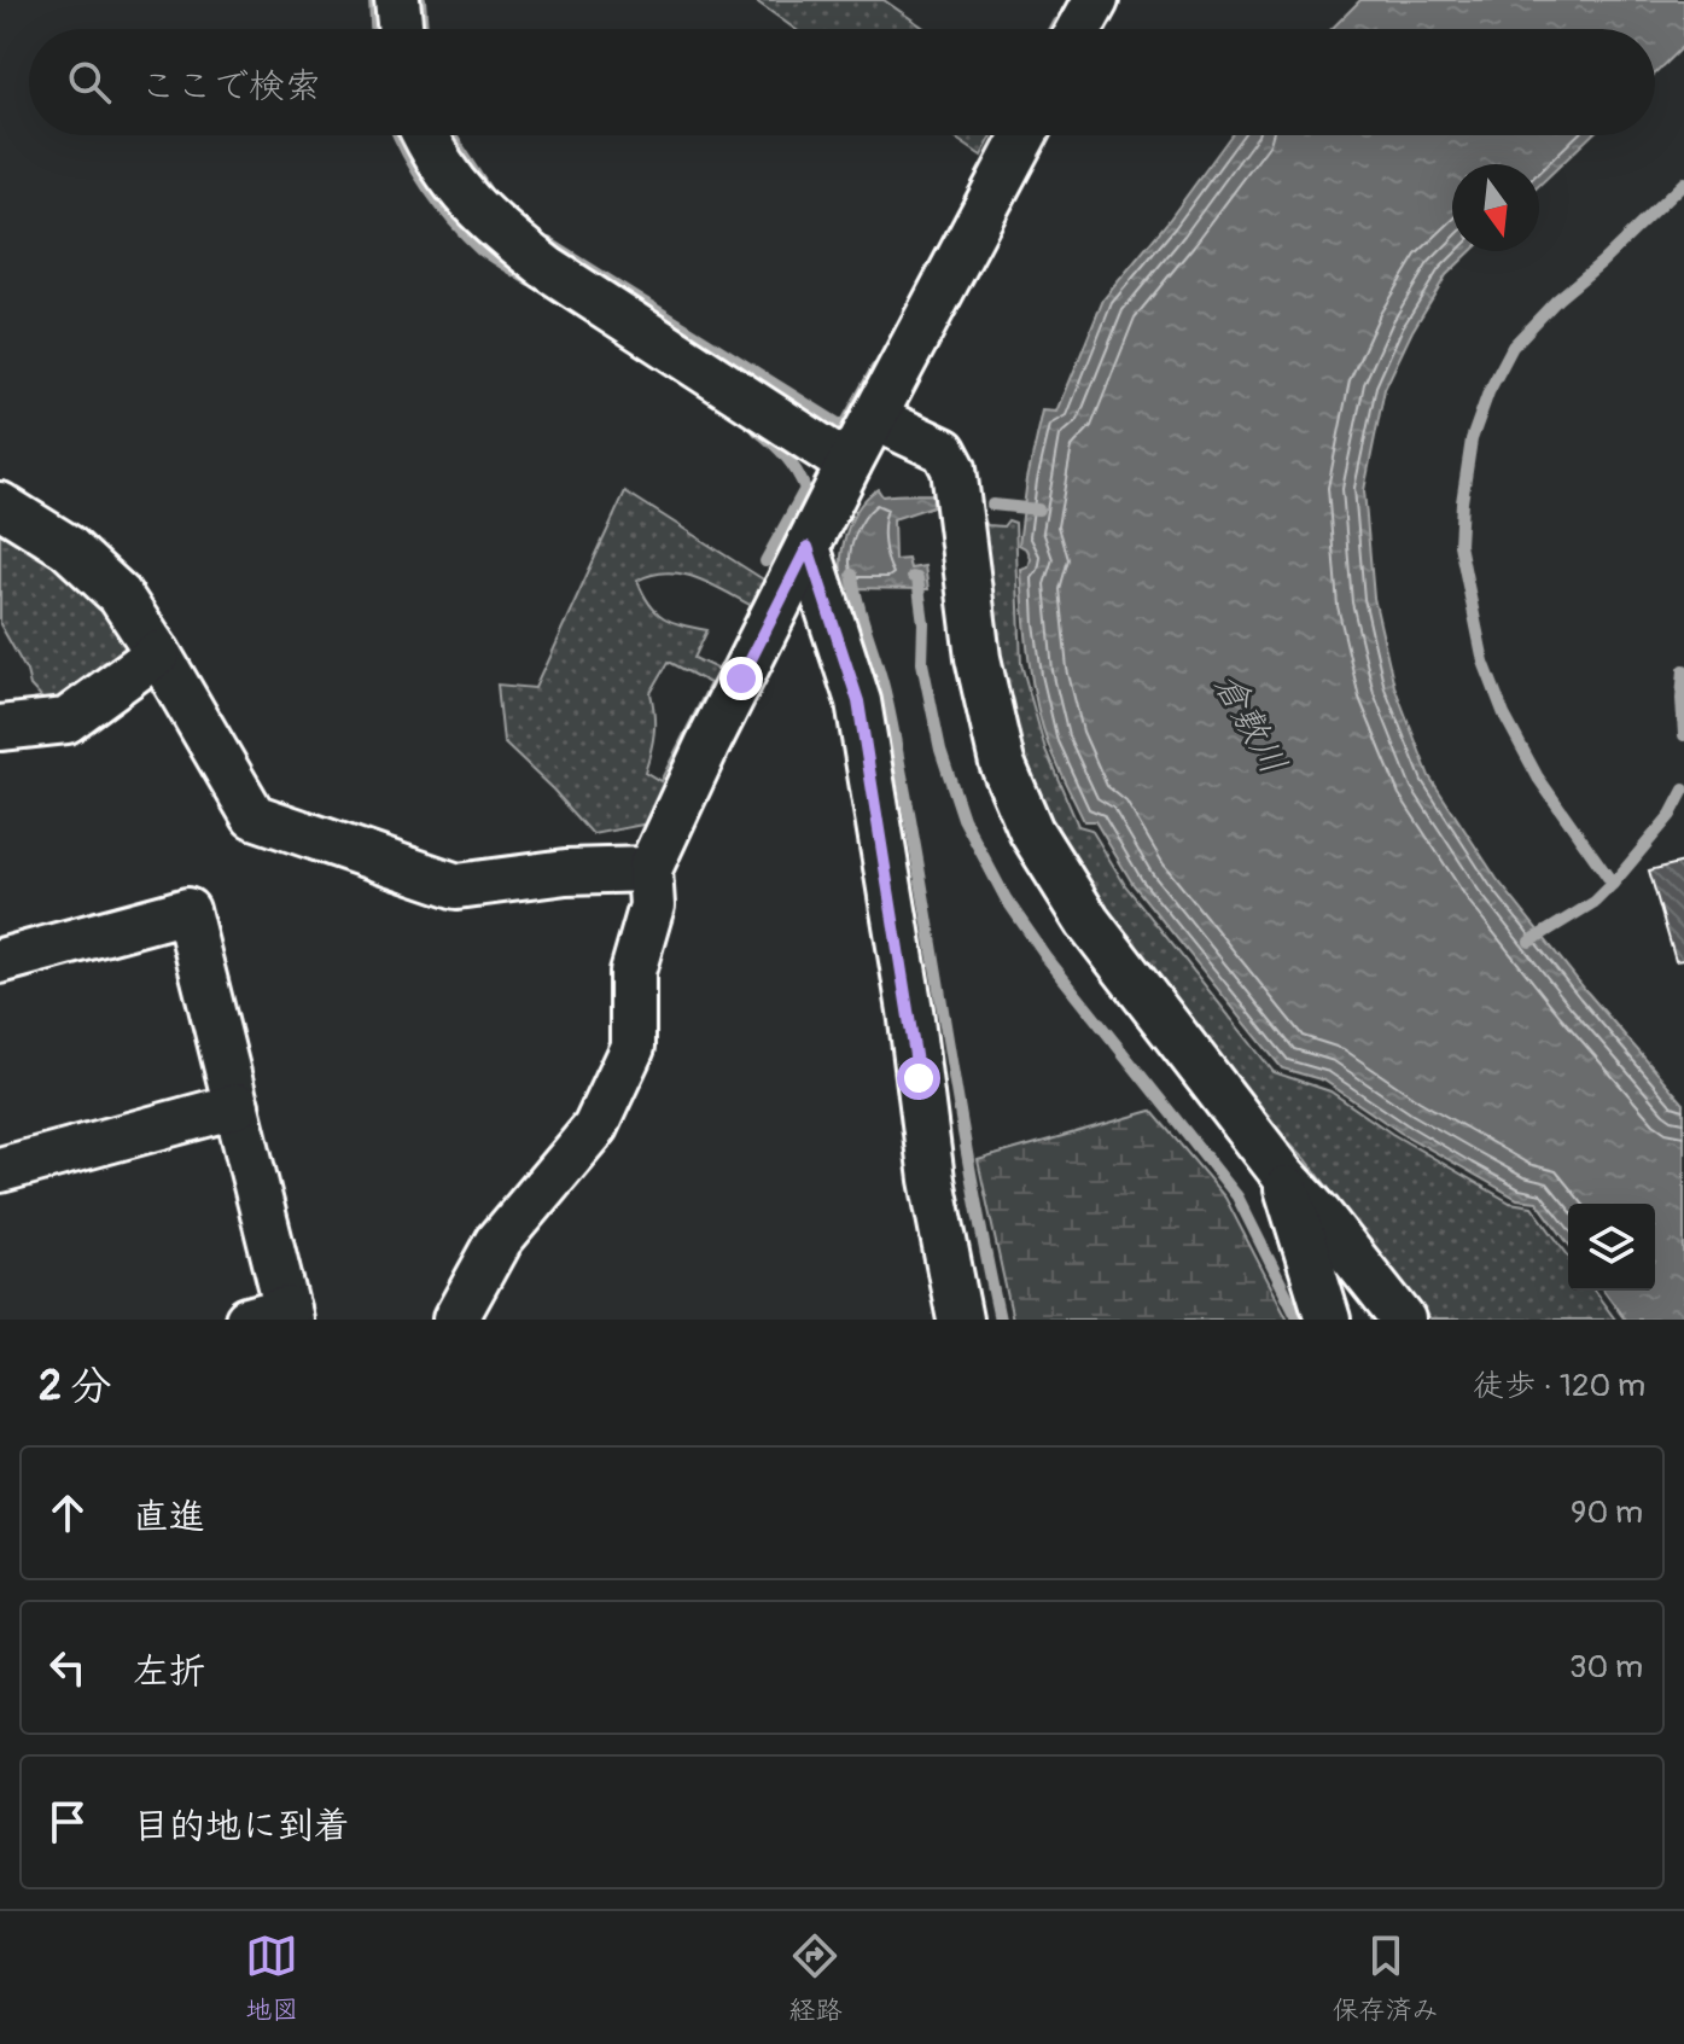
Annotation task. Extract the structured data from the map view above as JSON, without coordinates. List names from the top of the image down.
{
  "water": ["倉敷川"],
  "north": "bottom",
  "page": {
    "search": "ここで検索",
    "heading": ["2 分", "徒歩 · 120 m"],
    "list": [
      ["直進", "90 m"],
      ["左折", "30 m"],
      "目的地に到着"
    ],
    "nav": ["地図", "経路", "保存済み"]
  }
}
